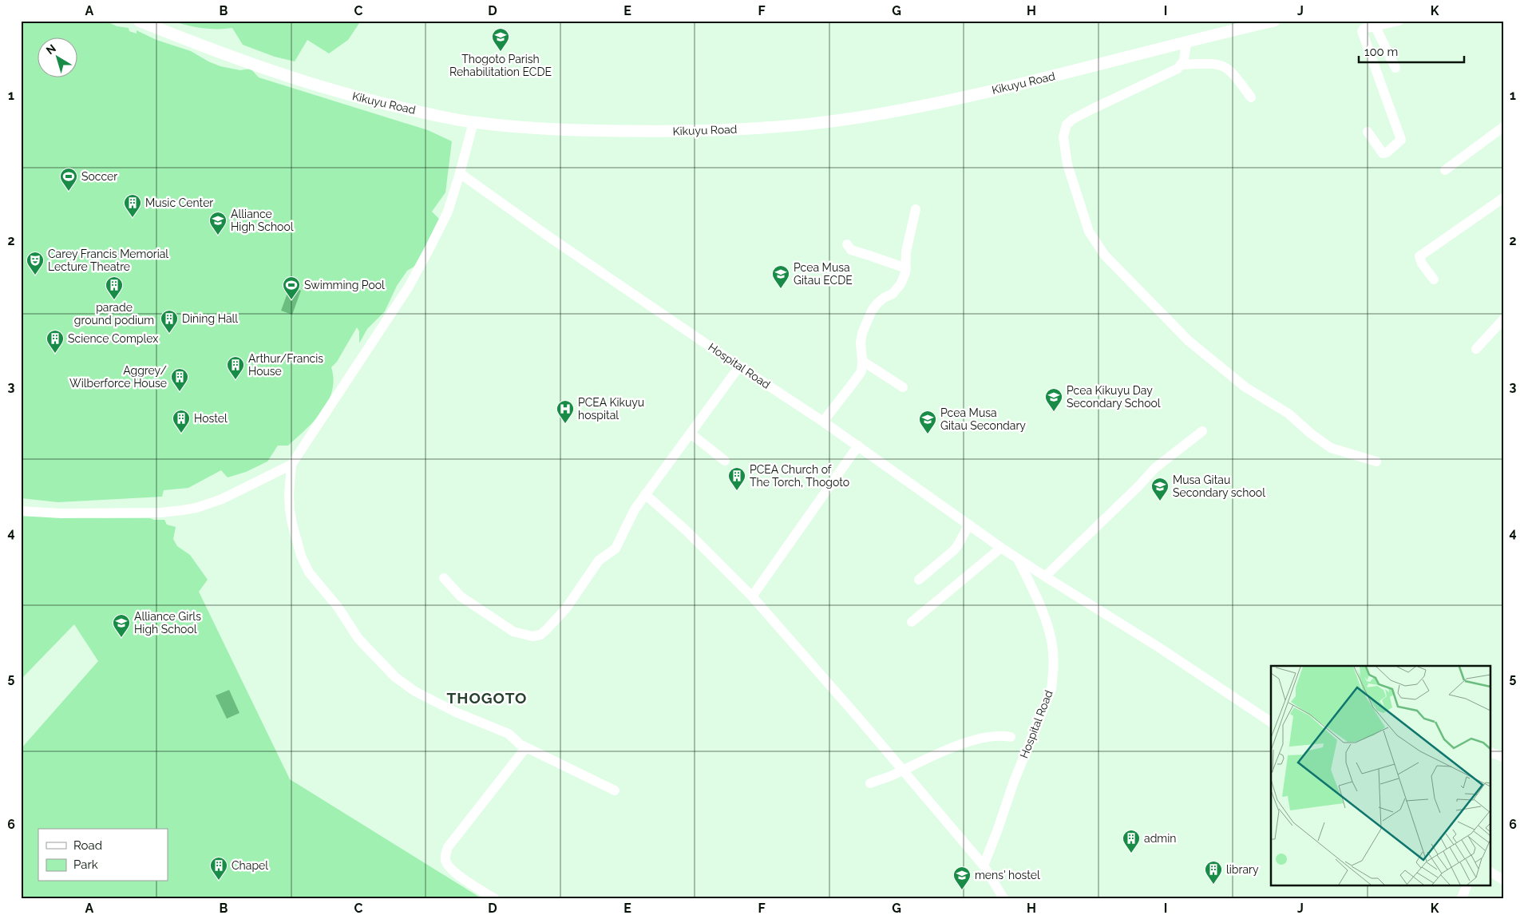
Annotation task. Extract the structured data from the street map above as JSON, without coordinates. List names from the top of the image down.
{
  "streets": {
    "main road": ["Kikuyu Road"],
    "street": ["Hospital Road"]
  },
  "districts": ["THOGOTO"],
  "places": {
    "school or university": [
      "Thogoto Parish Rehabilitation ECDE",
      "Alliance High School",
      "Pcea Musa Gitau ECDE",
      "Pcea Kikuyu Day Secondary School",
      "Pcea Musa Gitau Secondary",
      "Musa Gitau Secondary school",
      "Alliance Girls High School",
      "mens' hostel"
    ],
    "sports": ["Soccer", "Swimming Pool"],
    "building": [
      "Music Center",
      "parade ground podium",
      "Dining Hall",
      "Science Complex",
      "Arthur/Francis House",
      "Aggrey/ Wilberforce House",
      "Hostel",
      "PCEA Church of The Torch, Thogoto",
      "admin",
      "Chapel",
      "library"
    ],
    "theatre": ["Carey Francis Memorial Lecture Theatre"],
    "hospital": ["PCEA Kikuyu hospital"]
  },
  "legend": ["Road", "Park"],
  "scale_bar": "100 m",
  "north": "top left",
  "grid": {
    "columns": [
      "A",
      "B",
      "C",
      "D",
      "E",
      "F",
      "G",
      "H",
      "I",
      "J",
      "K"
    ],
    "rows": [
      "1",
      "2",
      "3",
      "4",
      "5",
      "6"
    ]
  }
}
